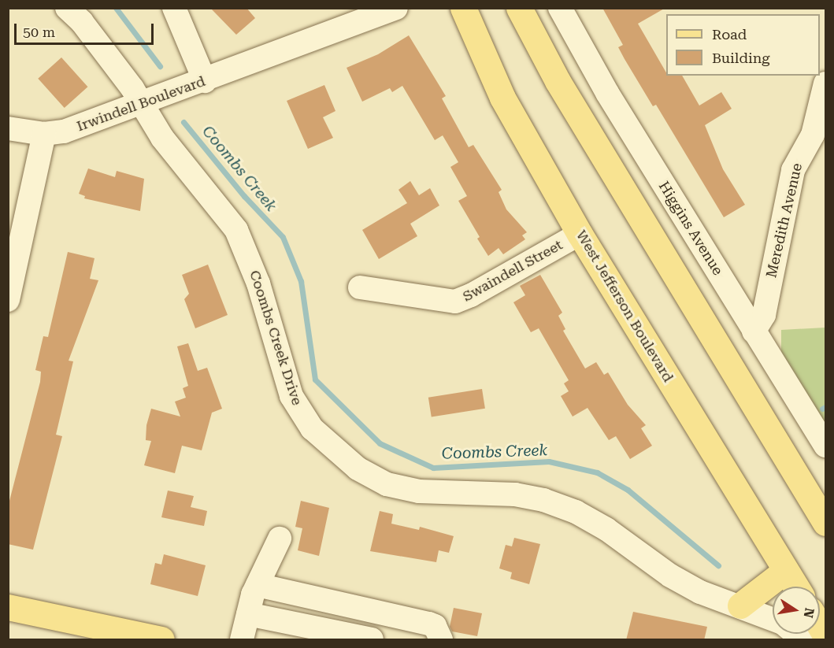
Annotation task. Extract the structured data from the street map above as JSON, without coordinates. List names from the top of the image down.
{
  "streets": {
    "main road": ["West Jefferson Boulevard"],
    "street": [
      "Irwindell Boulevard",
      "Meredith Avenue",
      "Higgins Avenue",
      "Swaindell Street",
      "Coombs Creek Drive"
    ]
  },
  "crossings": [
    ["Irwindell Boulevard", "Coombs Creek Drive"],
    ["Meredith Avenue", "Higgins Avenue"],
    ["Swaindell Street", "West Jefferson Boulevard"]
  ],
  "water": ["Coombs Creek"],
  "legend": ["Road", "Building"],
  "scale_bar": "50 m",
  "north": "right"
}
